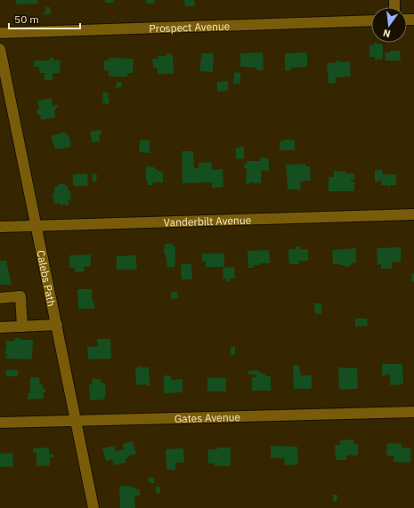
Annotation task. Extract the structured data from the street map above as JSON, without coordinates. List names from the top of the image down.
{
  "streets": {
    "street": [
      "Prospect Avenue",
      "Vanderbilt Avenue",
      "Calebs Path",
      "Gates Avenue"
    ]
  },
  "crossings": [
    ["Vanderbilt Avenue", "Calebs Path"],
    ["Calebs Path", "Gates Avenue"]
  ],
  "scale_bar": "50 m",
  "north": "bottom"
}
